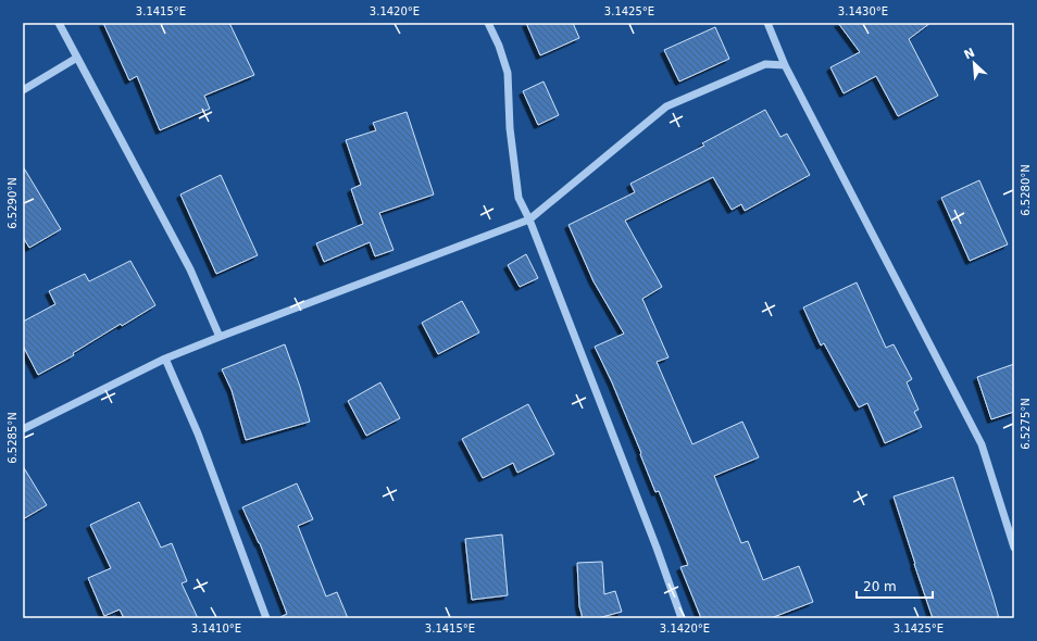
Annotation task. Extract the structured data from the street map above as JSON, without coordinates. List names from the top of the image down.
{
  "scale_bar": "20 m",
  "north": "top left",
  "coordinates": [
    "3.1415°E",
    "3.1420°E",
    "3.1425°E",
    "3.1430°E",
    "6.5280°N",
    "6.5290°N",
    "6.5275°N",
    "6.5285°N",
    "3.1410°E"
  ]
}
